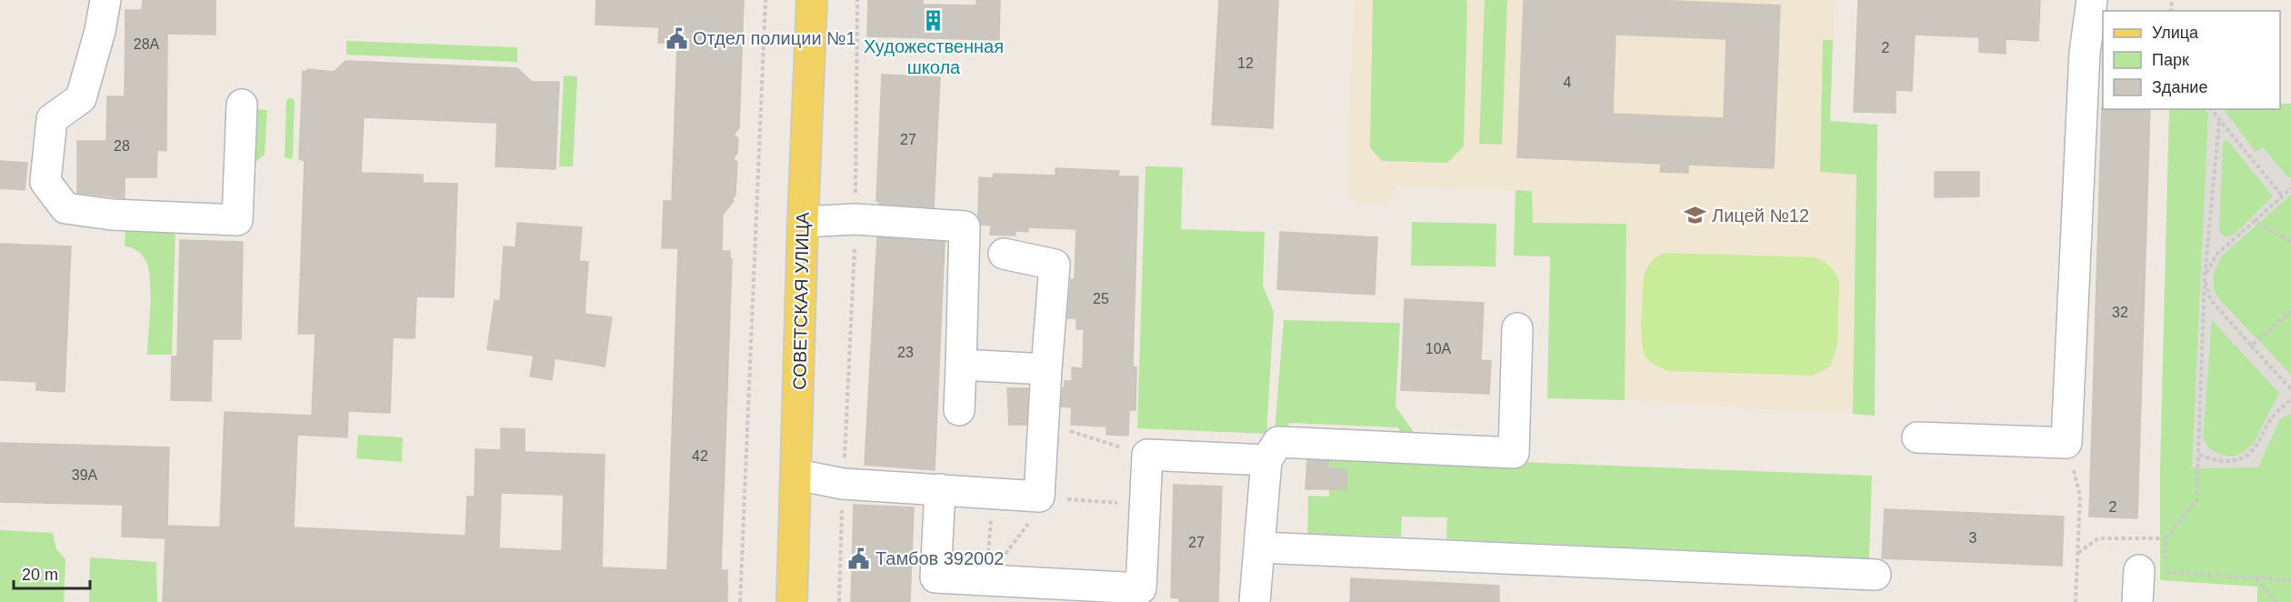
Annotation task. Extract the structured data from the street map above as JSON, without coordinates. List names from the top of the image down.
{
  "streets": {
    "main road": ["СОВЕТСКАЯ УЛИЦА"]
  },
  "places": {
    "building": ["Художественная школа"],
    "public building": ["Отдел полиции №1", "Тамбов 392002"],
    "school or university": ["Лицей №12"]
  },
  "house_numbers": [
    "28А",
    "2",
    "12",
    "4",
    "27",
    "28",
    "25",
    "32",
    "10А",
    "23",
    "42",
    "39А",
    "2",
    "3",
    "27"
  ],
  "legend": ["Улица", "Парк", "Здание"],
  "scale_bar": "20 m"
}
